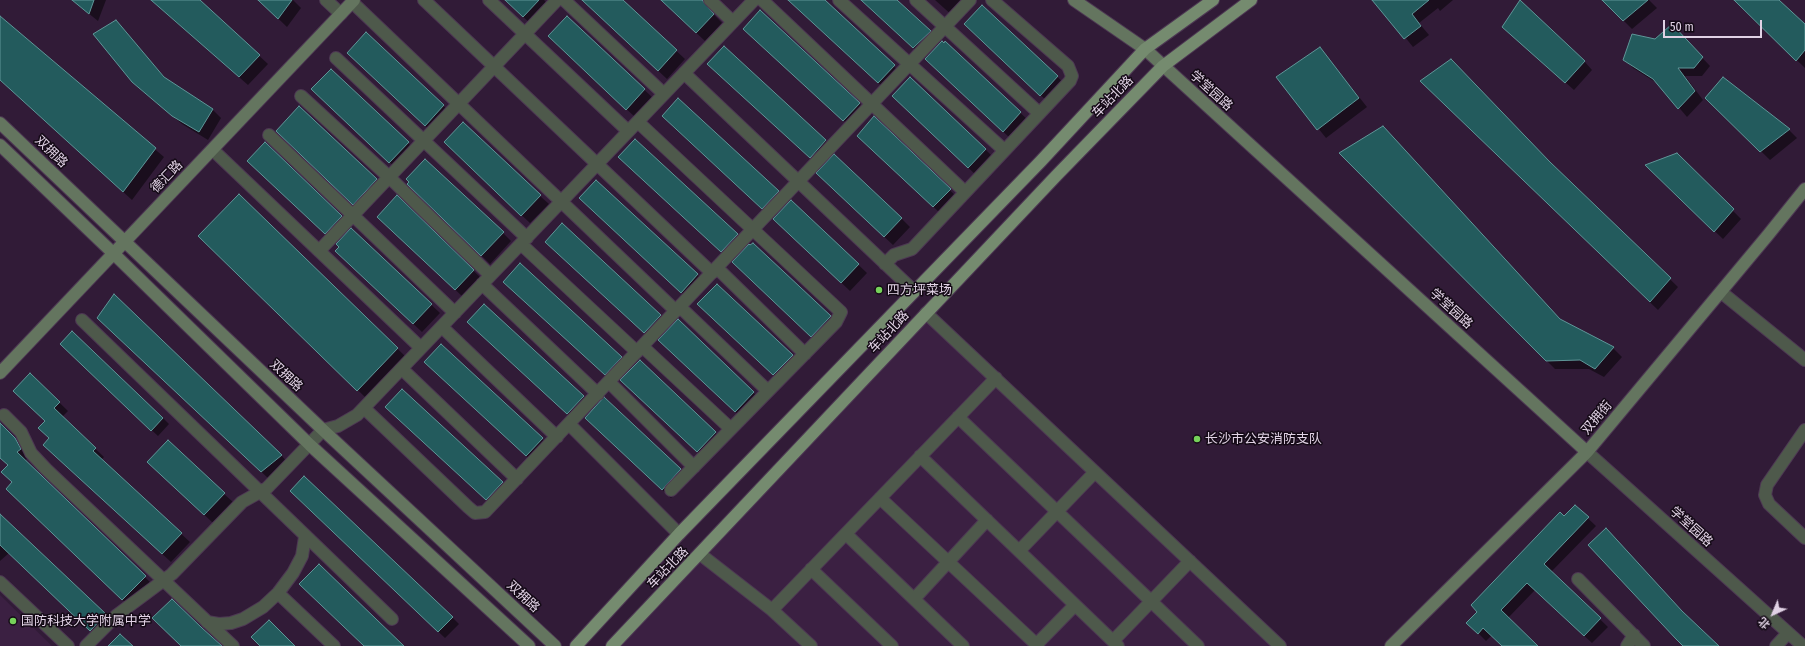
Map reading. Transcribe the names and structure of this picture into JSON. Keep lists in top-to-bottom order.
{
  "streets": {
    "main road": ["车站北路"],
    "street": [
      "学堂园路",
      "双拥路",
      "德汇路",
      "双拥街"
    ]
  },
  "crossings": [
    ["学堂园路", "车站北路"],
    ["学堂园路", "双拥街"],
    ["双拥路", "德汇路"]
  ],
  "places": ["四方坪菜场", "长沙市公安消防支队", "国防科技大学附属中学"],
  "scale_bar": "50 m",
  "north": "bottom left"
}
